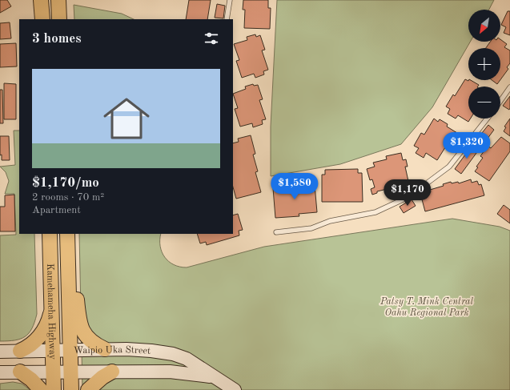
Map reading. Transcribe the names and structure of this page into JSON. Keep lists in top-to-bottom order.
{
  "streets": {
    "main road": ["Kamehameha Highway"],
    "street": ["Waipio Uka Street"]
  },
  "crossings": [
    ["Kamehameha Highway", "Waipio Uka Street"]
  ],
  "parks": ["Patsy T. Mink Central Oahu Regional Park"],
  "north": "bottom left",
  "page": {
    "map_buttons": ["+", "−"],
    "heading": "3 homes",
    "list": [
      {
        "name": "$1,170/mo",
        "note": "2 rooms · 70 m² · Apartment"
      }
    ],
    "price": ["$1,320", "$1,580", "$1,170"]
  }
}
